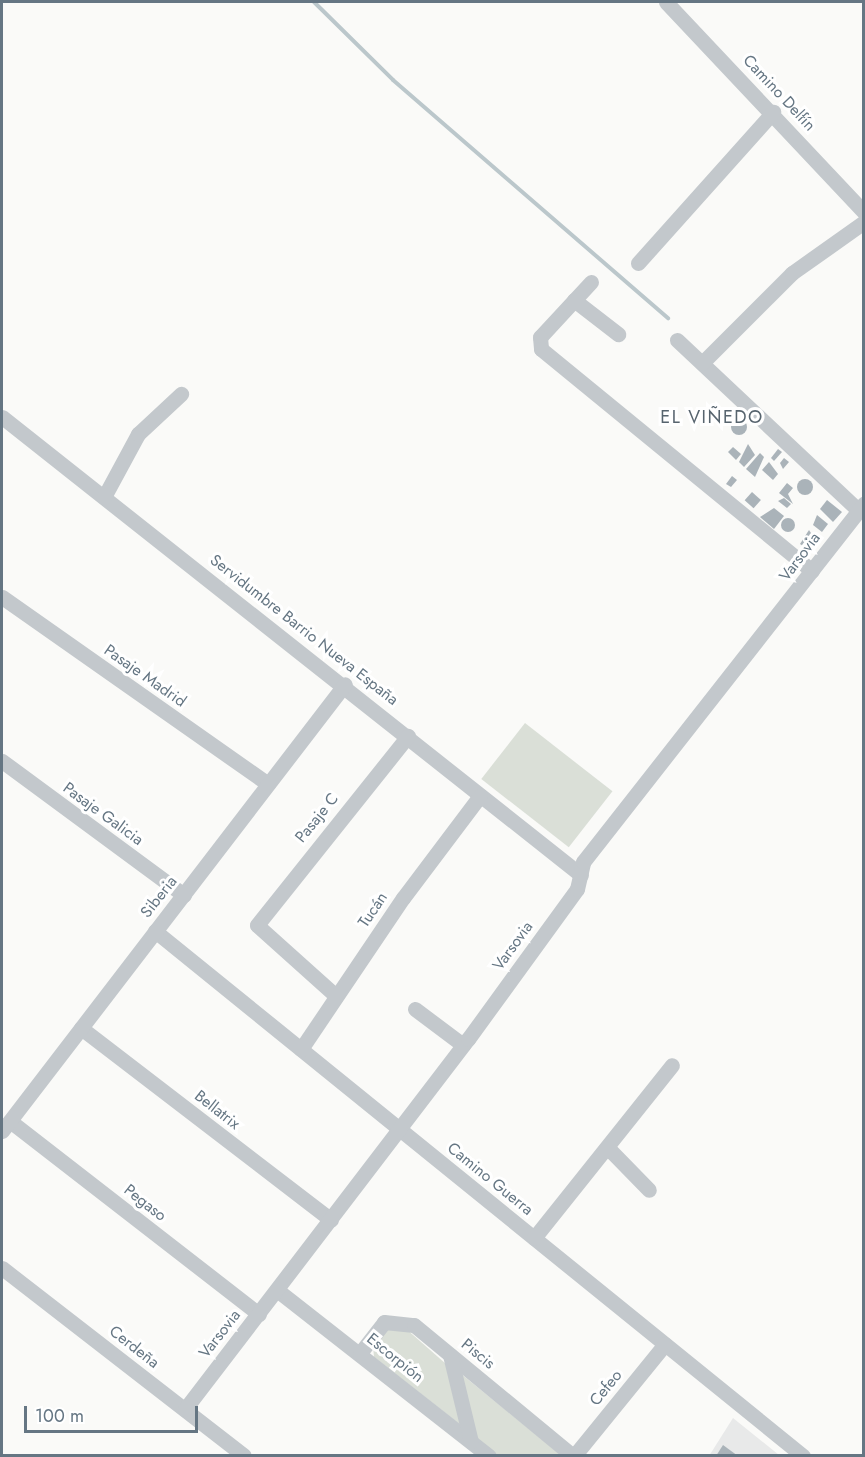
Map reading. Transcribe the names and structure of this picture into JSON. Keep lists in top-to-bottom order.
{
  "streets": {
    "street": [
      "Camino Delfín",
      "Varsovia",
      "Servidumbre Barrio Nueva España",
      "Pasaje Madrid",
      "Pasaje Galicia",
      "Pasaje C",
      "Siberia",
      "Tucán",
      "Bellatrix",
      "Camino Guerra",
      "Pegaso",
      "Cerdeña",
      "Piscis",
      "Escorpión",
      "Cefeo"
    ]
  },
  "crossings": [
    ["Varsovia", "Servidumbre Barrio Nueva España"],
    ["Varsovia", "Bellatrix"],
    ["Varsovia", "Camino Guerra"],
    ["Varsovia", "Pegaso"],
    ["Varsovia", "Cerdeña"],
    ["Varsovia", "Escorpión"],
    ["Servidumbre Barrio Nueva España", "Pasaje C"],
    ["Servidumbre Barrio Nueva España", "Siberia"],
    ["Servidumbre Barrio Nueva España", "Tucán"],
    ["Pasaje Madrid", "Siberia"],
    ["Pasaje Galicia", "Siberia"],
    ["Pasaje C", "Tucán"],
    ["Siberia", "Bellatrix"],
    ["Siberia", "Camino Guerra"],
    ["Siberia", "Pegaso"],
    ["Tucán", "Camino Guerra"],
    ["Camino Guerra", "Cefeo"],
    ["Piscis", "Escorpión"],
    ["Piscis", "Cefeo"]
  ],
  "districts": ["EL VIÑEDO"],
  "scale_bar": "100 m"
}
